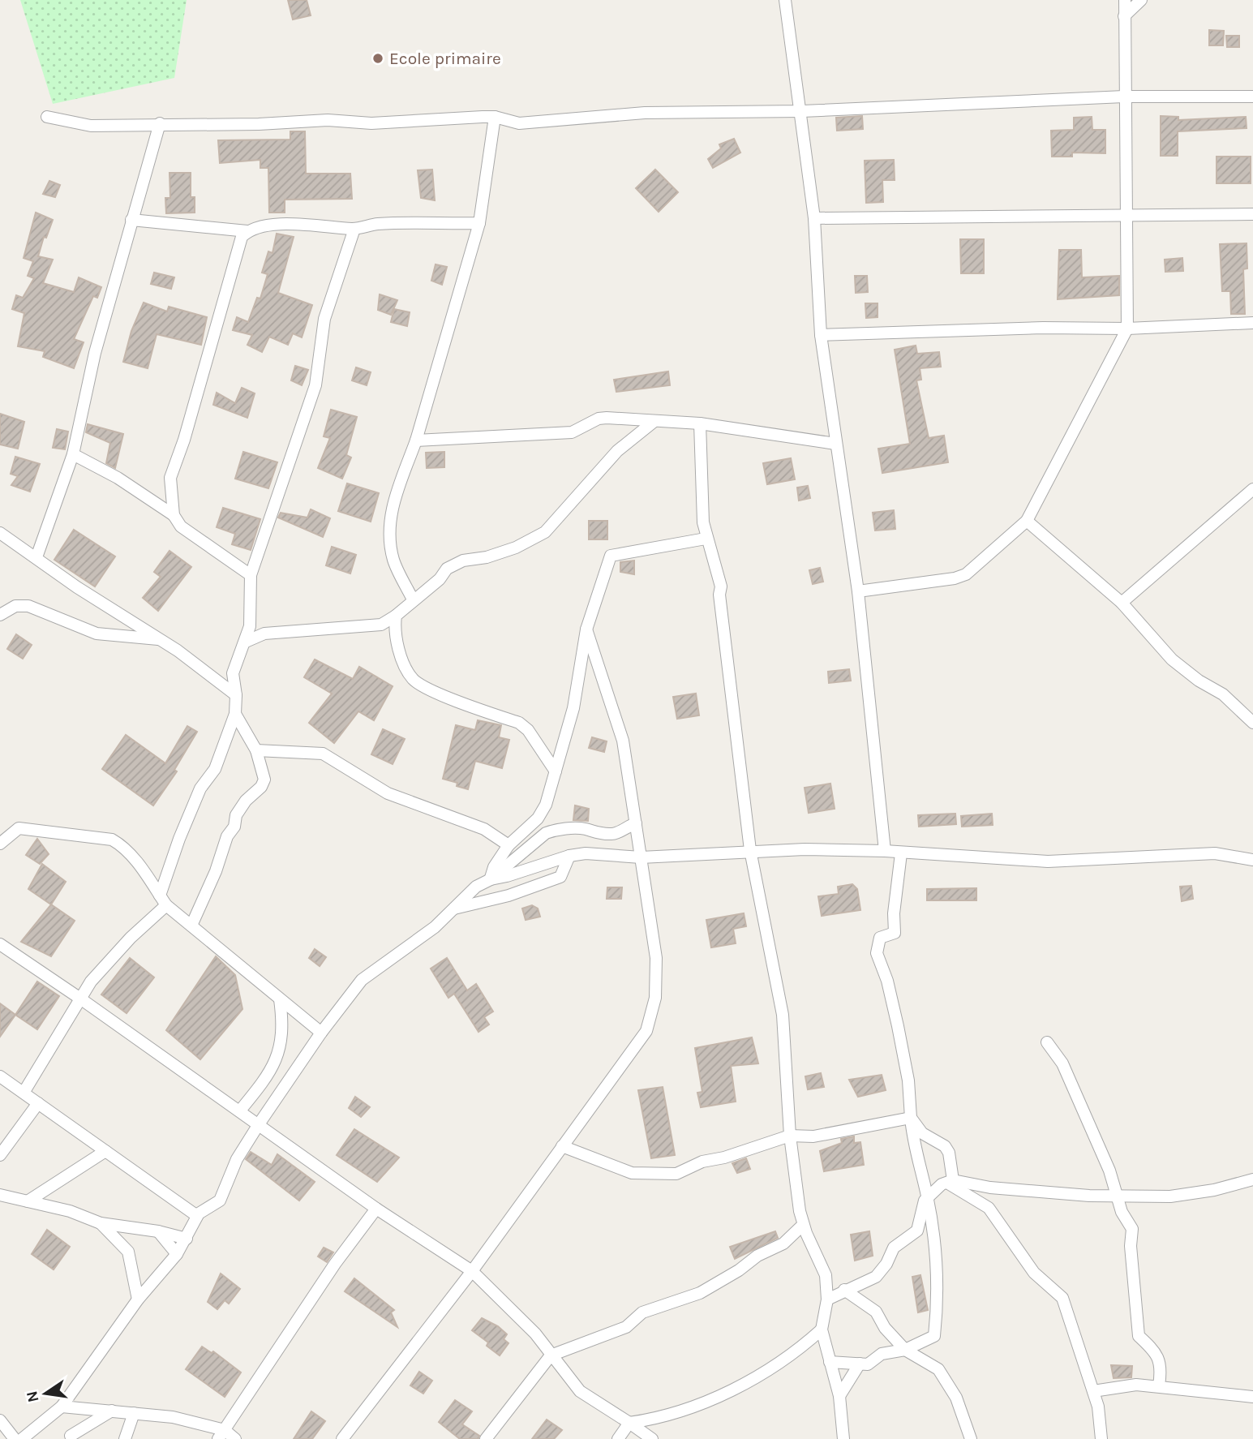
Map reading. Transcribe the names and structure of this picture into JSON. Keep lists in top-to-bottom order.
{
  "places": ["Ecole primaire"],
  "north": "left"
}
